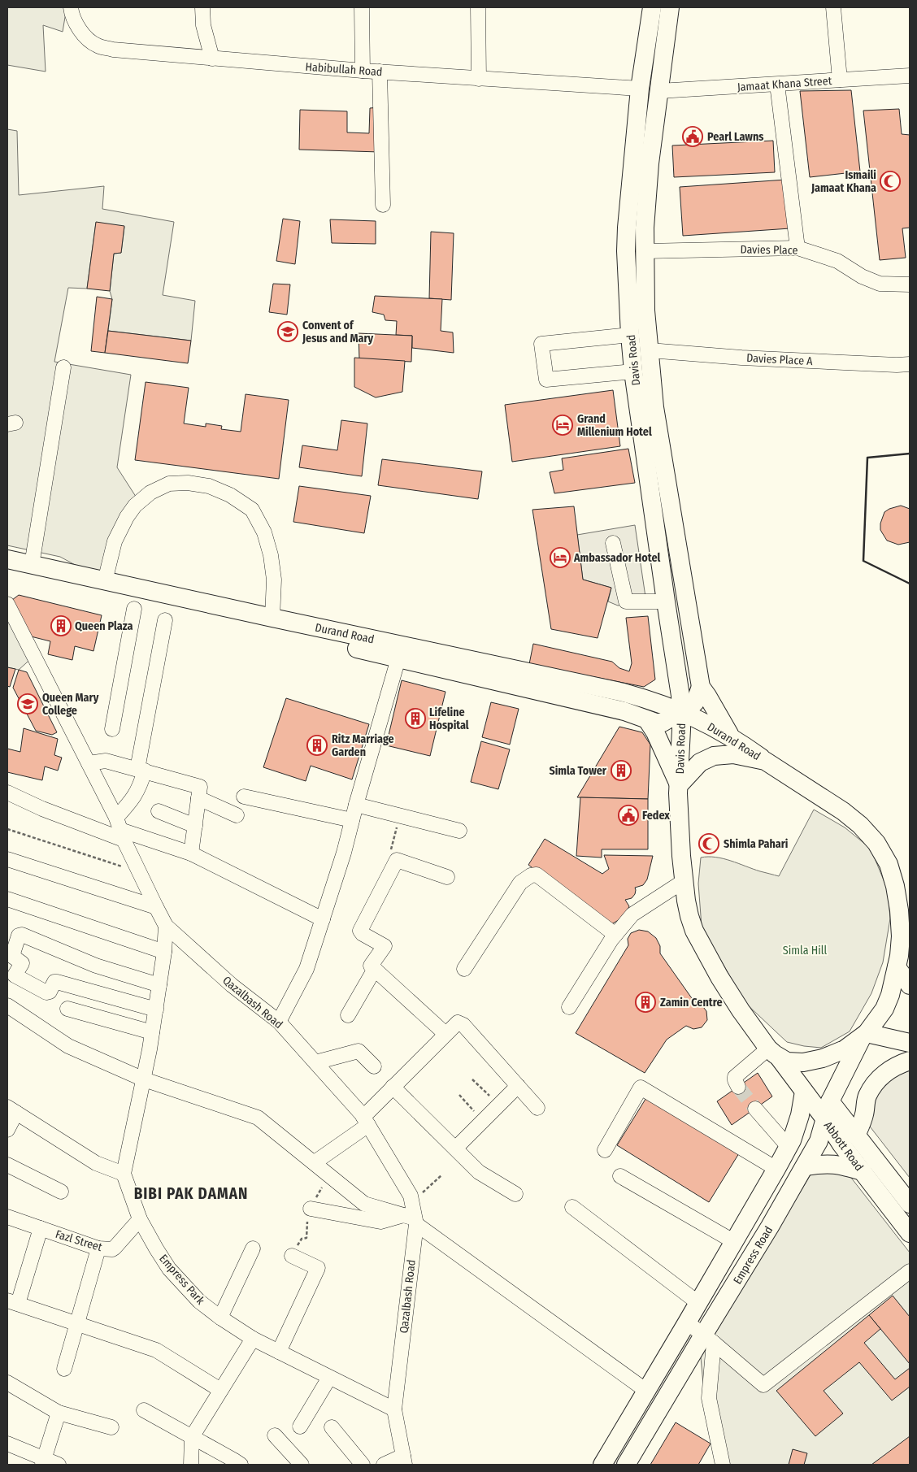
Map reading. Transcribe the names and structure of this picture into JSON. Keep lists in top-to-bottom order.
{
  "streets": {
    "main road": [
      "Davis Road",
      "Durand Road",
      "Abbott Road",
      "Empress Road"
    ],
    "street": [
      "Habibullah Road",
      "Jamaat Khana Street",
      "Davies Place",
      "Davies Place A",
      "Qazalbash Road",
      "Fazl Street",
      "Empress Park"
    ]
  },
  "crossings": [
    ["Habibullah Road", "Davis Road"],
    ["Jamaat Khana Street", "Davis Road"],
    ["Davies Place", "Davis Road"],
    ["Davies Place A", "Davis Road"],
    ["Davis Road", "Durand Road"],
    ["Qazalbash Road", "Empress Park"],
    ["Abbott Road", "Empress Road"],
    ["Fazl Street", "Empress Park"]
  ],
  "districts": ["BIBI PAK DAMAN"],
  "parks": ["Simla Hill"],
  "places": {
    "public building": ["Pearl Lawns", "Fedex"],
    "mosque": ["Ismaili Jamaat Khana", "Shimla Pahari"],
    "school or university": ["Convent of Jesus and Mary", "Queen Mary College"],
    "hotel": ["Grand Millenium Hotel", "Ambassador Hotel"],
    "building": [
      "Queen Plaza",
      "Lifeline Hospital",
      "Ritz Marriage Garden",
      "Simla Tower",
      "Zamin Centre"
    ]
  }
}
